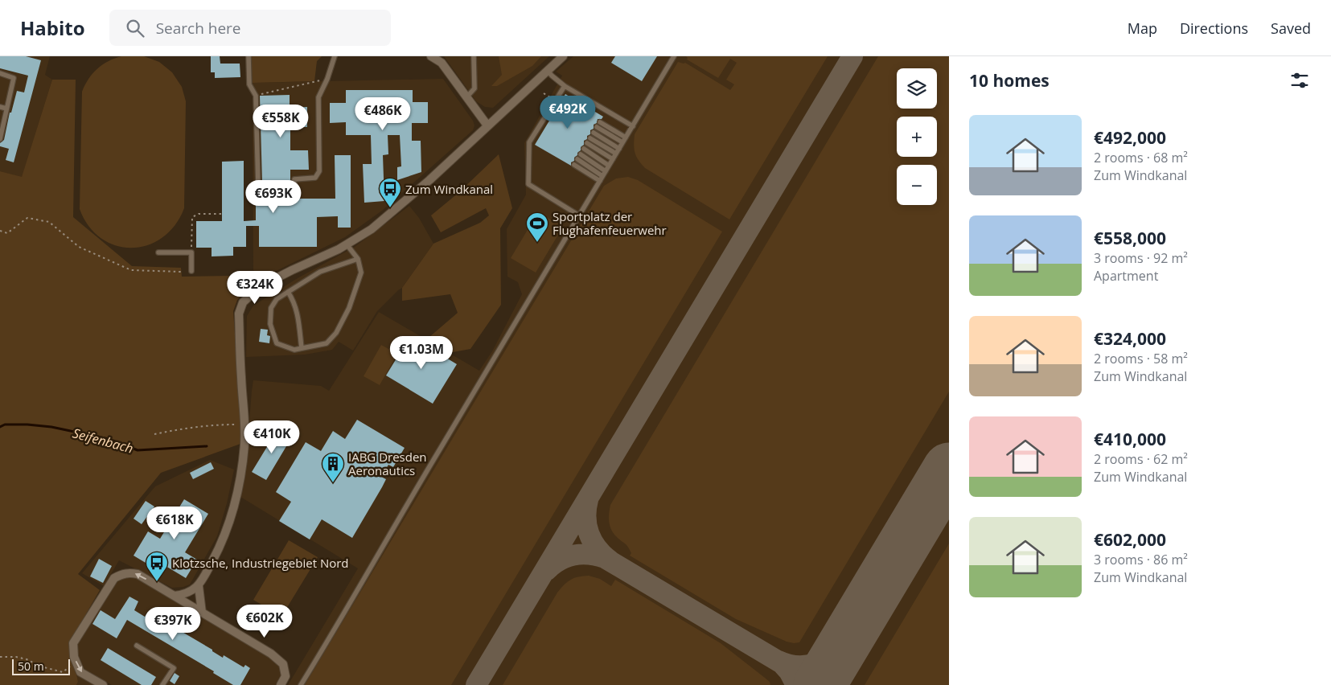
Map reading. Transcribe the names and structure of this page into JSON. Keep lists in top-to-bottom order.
{
  "water": ["Seifenbach"],
  "places": {
    "bus stop": ["Zum Windkanal", "Klotzsche, Industriegebiet Nord"],
    "sports": ["Sportplatz der Flughafenfeuerwehr"],
    "building": ["IABG Dresden Aeronautics"]
  },
  "scale_bar": "50 m",
  "page": {
    "header": "Habito",
    "search": "Search here",
    "nav": ["Map", "Directions", "Saved"],
    "heading": "10 homes",
    "map_buttons": ["+", "−"],
    "price": [
      "€492K",
      "€486K",
      "€558K",
      "€693K",
      "€324K",
      "€1.03M",
      "€410K",
      "€618K",
      "€602K",
      "€397K"
    ],
    "list": [
      {
        "name": "€492,000",
        "note": "2 rooms · 68 m² · Zum Windkanal"
      },
      {
        "name": "€558,000",
        "note": "3 rooms · 92 m² · Apartment"
      },
      {
        "name": "€324,000",
        "note": "2 rooms · 58 m² · Zum Windkanal"
      },
      {
        "name": "€410,000",
        "note": "2 rooms · 62 m² · Zum Windkanal"
      },
      {
        "name": "€602,000",
        "note": "3 rooms · 86 m² · Zum Windkanal"
      }
    ],
    "scale": "50 m"
  }
}
